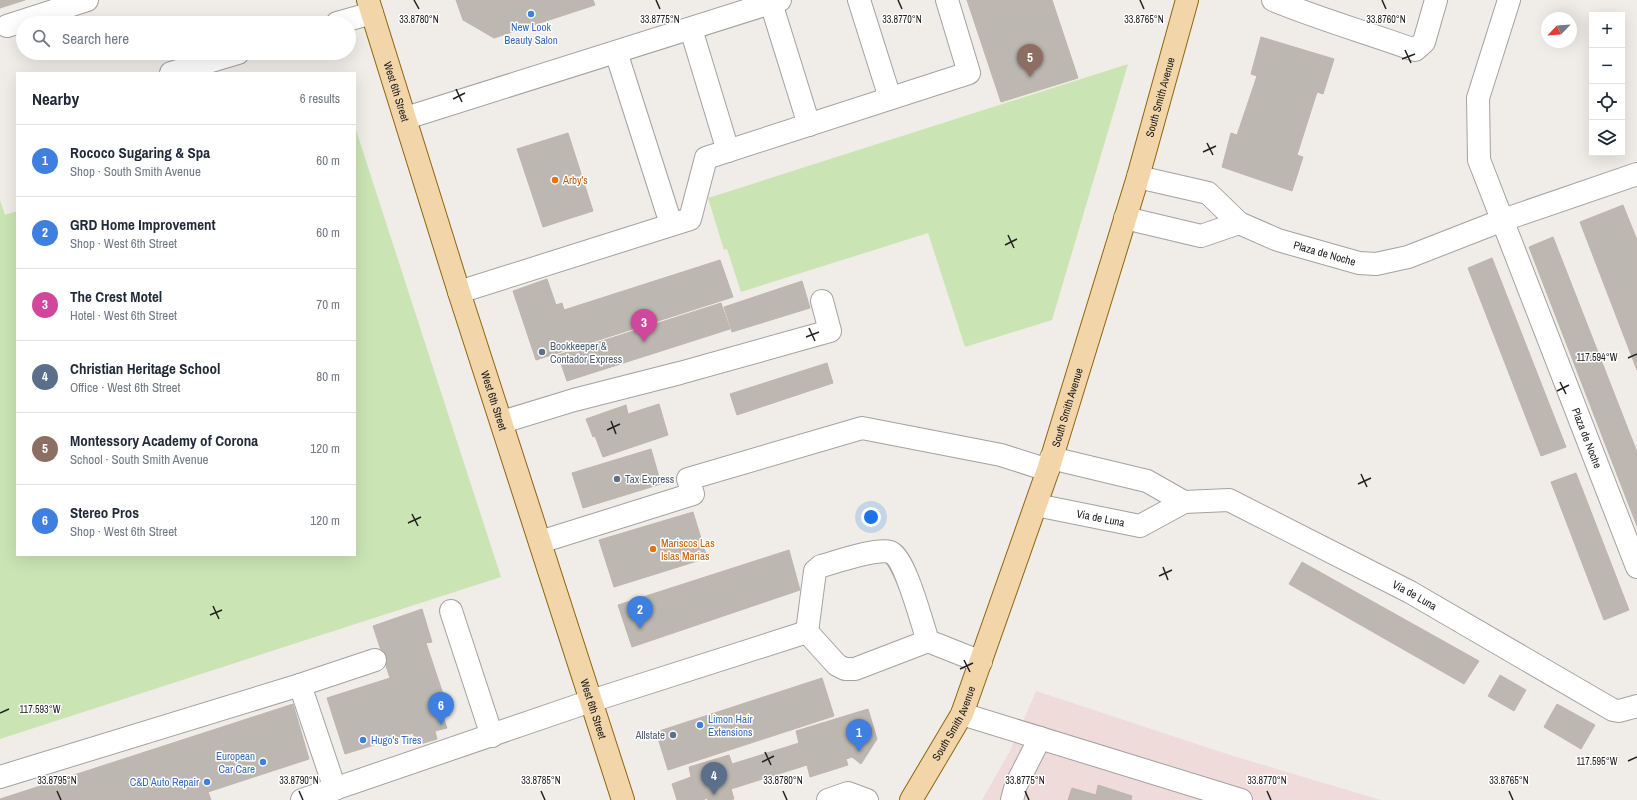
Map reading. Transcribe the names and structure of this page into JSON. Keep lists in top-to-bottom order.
{
  "streets": {
    "main road": ["West 6th Street", "South Smith Avenue"],
    "street": ["Plaza de Noche", "Via de Luna"]
  },
  "crossings": [
    ["South Smith Avenue", "Plaza de Noche"],
    ["South Smith Avenue", "Via de Luna"]
  ],
  "places": [
    "New Look Beauty Salon",
    "Arby's",
    "Bookkeeper & Contador Express",
    "Tax Express",
    "Mariscos Las Islas Marias",
    "Limon Hair Extensions",
    "Allstate",
    "Hugo's Tires",
    "European Car Care",
    "C&D Auto Repair"
  ],
  "north": "bottom left",
  "page": {
    "map_buttons": ["+", "−"],
    "search": "Search here",
    "pins": [
      "5",
      "3",
      "2",
      "6",
      "1",
      "4"
    ],
    "heading": ["Nearby", "6 results"],
    "list": [
      {
        "mark": "1",
        "name": "Rococo Sugaring & Spa",
        "note": "Shop · South Smith Avenue",
        "value": "60 m"
      },
      {
        "mark": "2",
        "name": "GRD Home Improvement",
        "note": "Shop · West 6th Street",
        "value": "60 m"
      },
      {
        "mark": "3",
        "name": "The Crest Motel",
        "note": "Hotel · West 6th Street",
        "value": "70 m"
      },
      {
        "mark": "4",
        "name": "Christian Heritage School",
        "note": "Office · West 6th Street",
        "value": "80 m"
      },
      {
        "mark": "5",
        "name": "Montessory Academy of Corona",
        "note": "School · South Smith Avenue",
        "value": "120 m"
      },
      {
        "mark": "6",
        "name": "Stereo Pros",
        "note": "Shop · West 6th Street",
        "value": "120 m"
      }
    ]
  },
  "coordinates": [
    "33.8775°N",
    "33.8765°N",
    "33.8760°N",
    "33.8780°N",
    "33.8770°N",
    "117.594°W",
    "117.593°W",
    "117.595°W",
    "33.8795°N",
    "33.8790°N",
    "33.8785°N"
  ]
}
